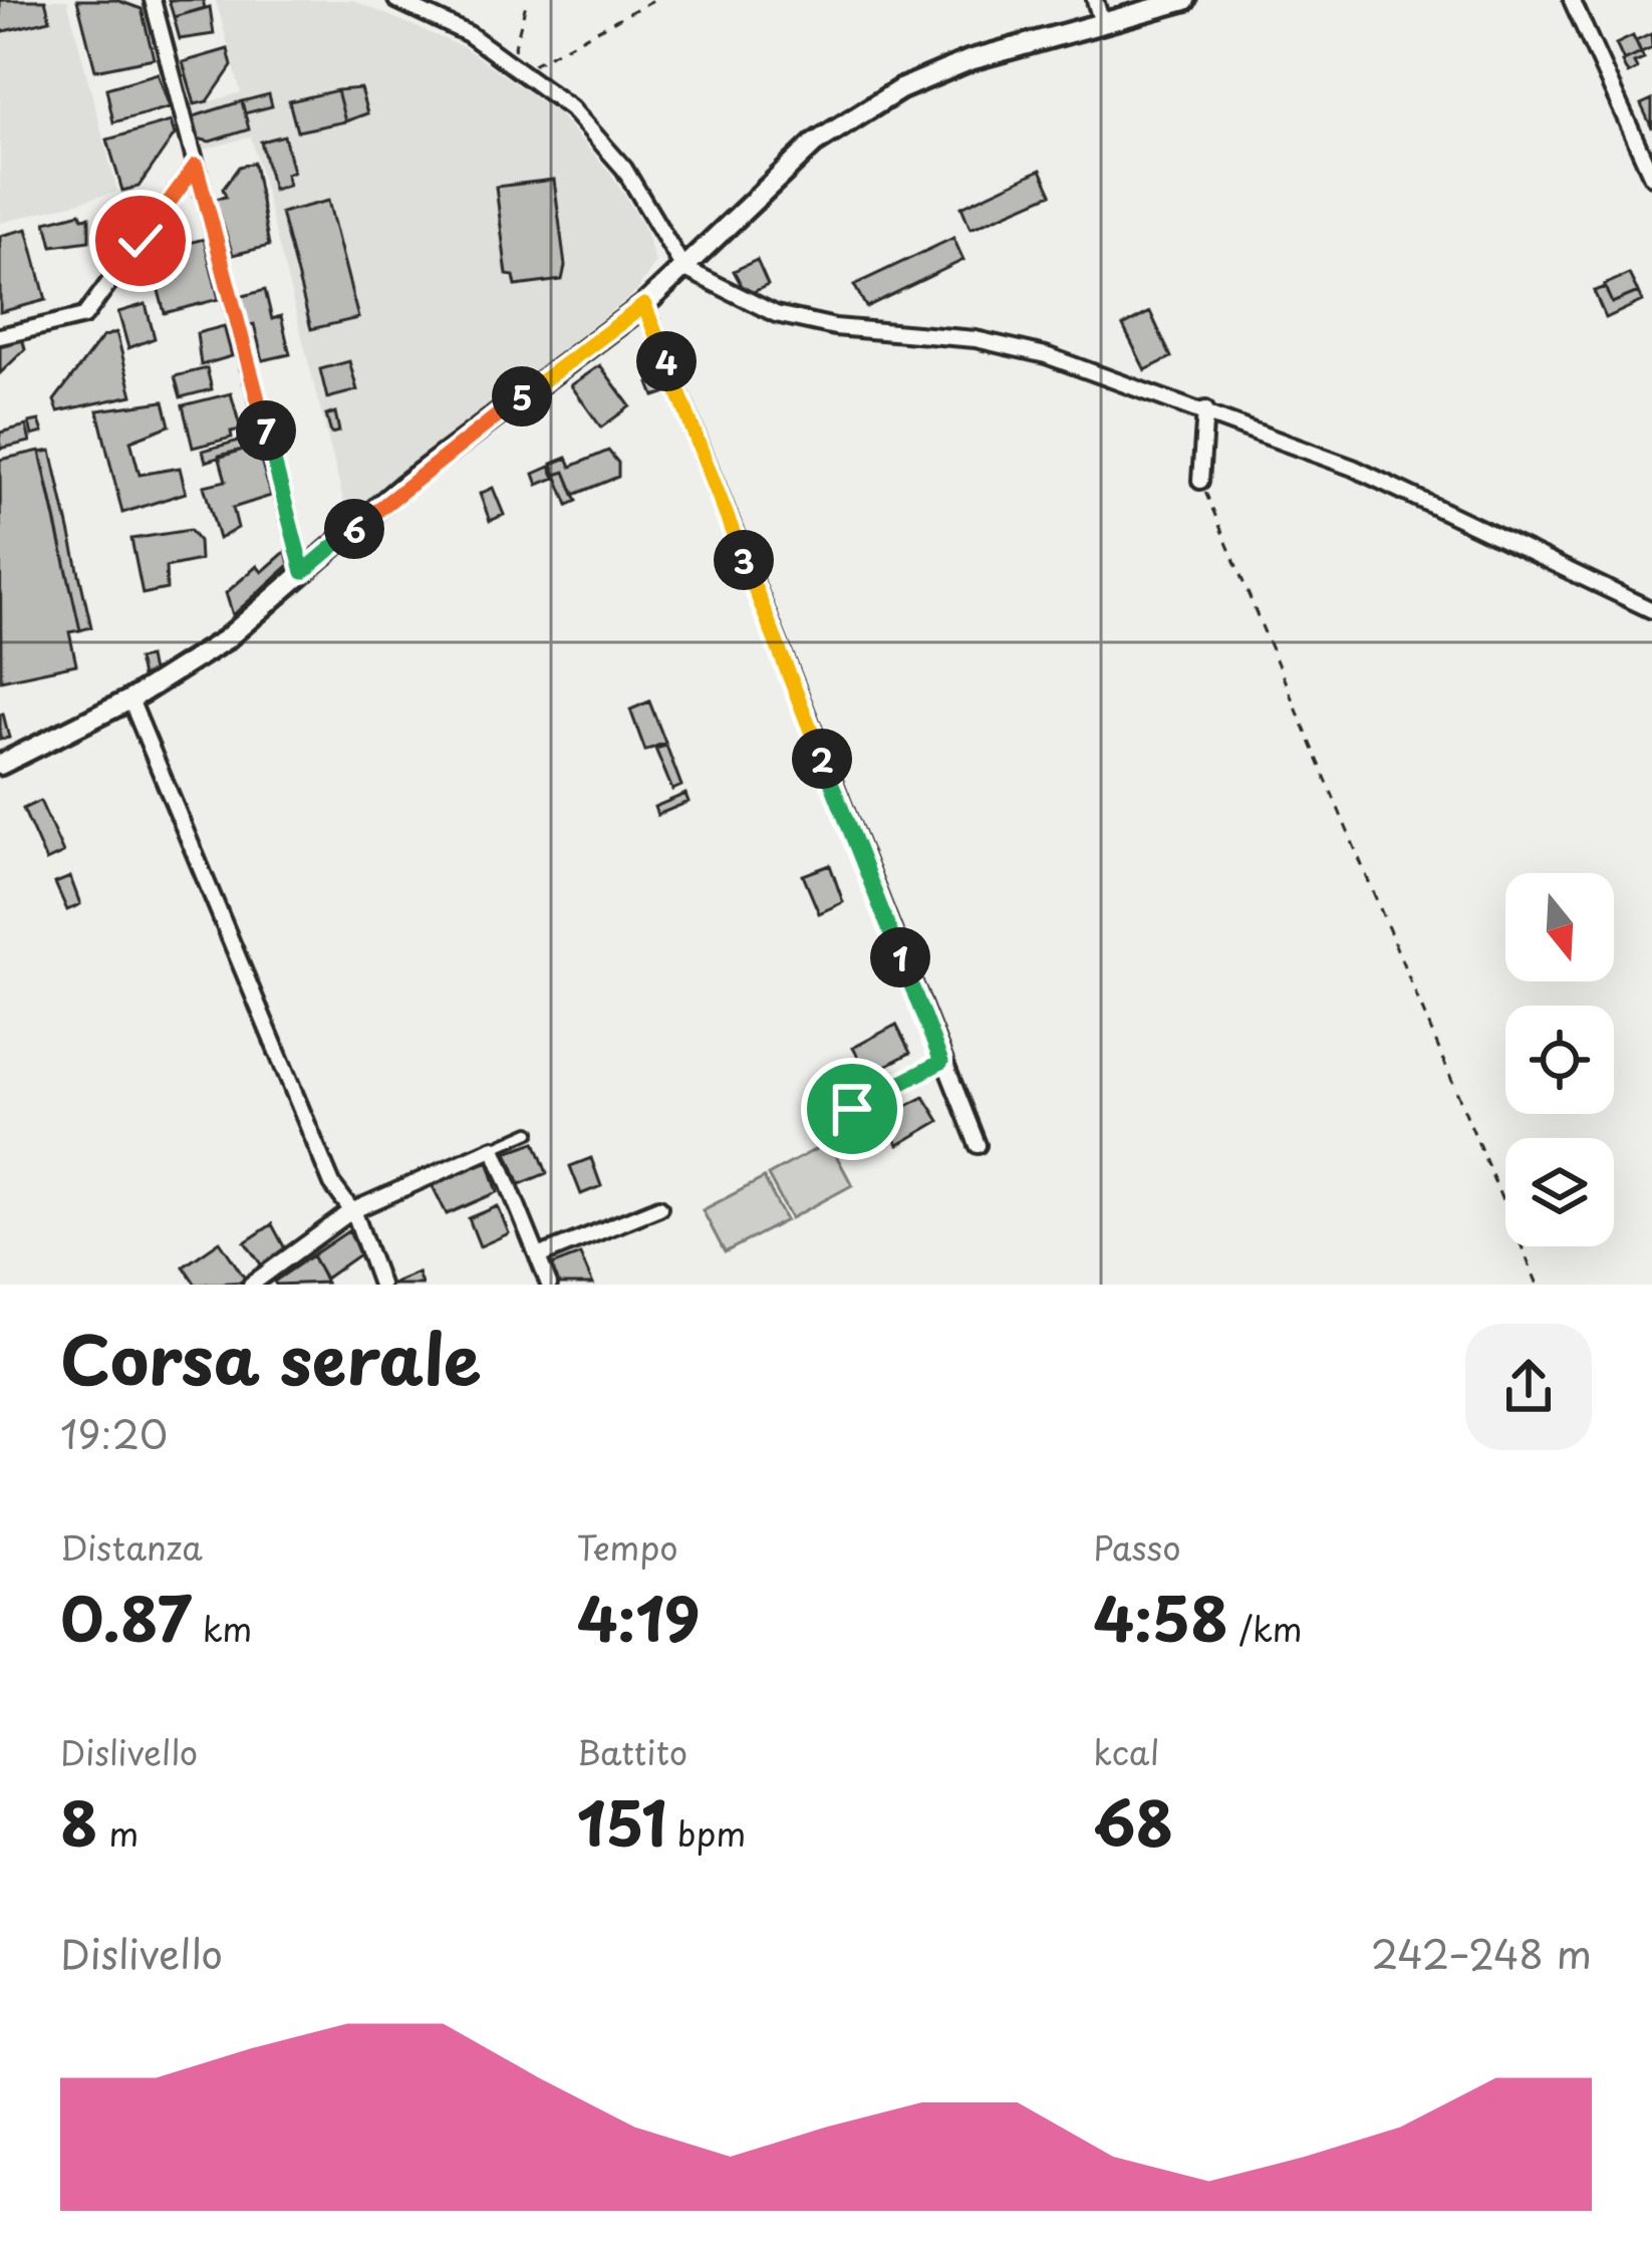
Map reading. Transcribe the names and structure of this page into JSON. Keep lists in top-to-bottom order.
{
  "north": "bottom",
  "page": {
    "pins": [
      "4",
      "5",
      "7",
      "6",
      "3",
      "2",
      "1"
    ],
    "heading": ["Corsa serale", "19:20"],
    "stats": [
      ["Distanza", "0.87 km"],
      ["Tempo", "4:19"],
      ["Passo", "4:58 /km"],
      ["Dislivello", "8 m"],
      ["Battito", "151 bpm"],
      ["kcal", "68"]
    ],
    "chart": ["Dislivello", "242–248 m"]
  }
}
